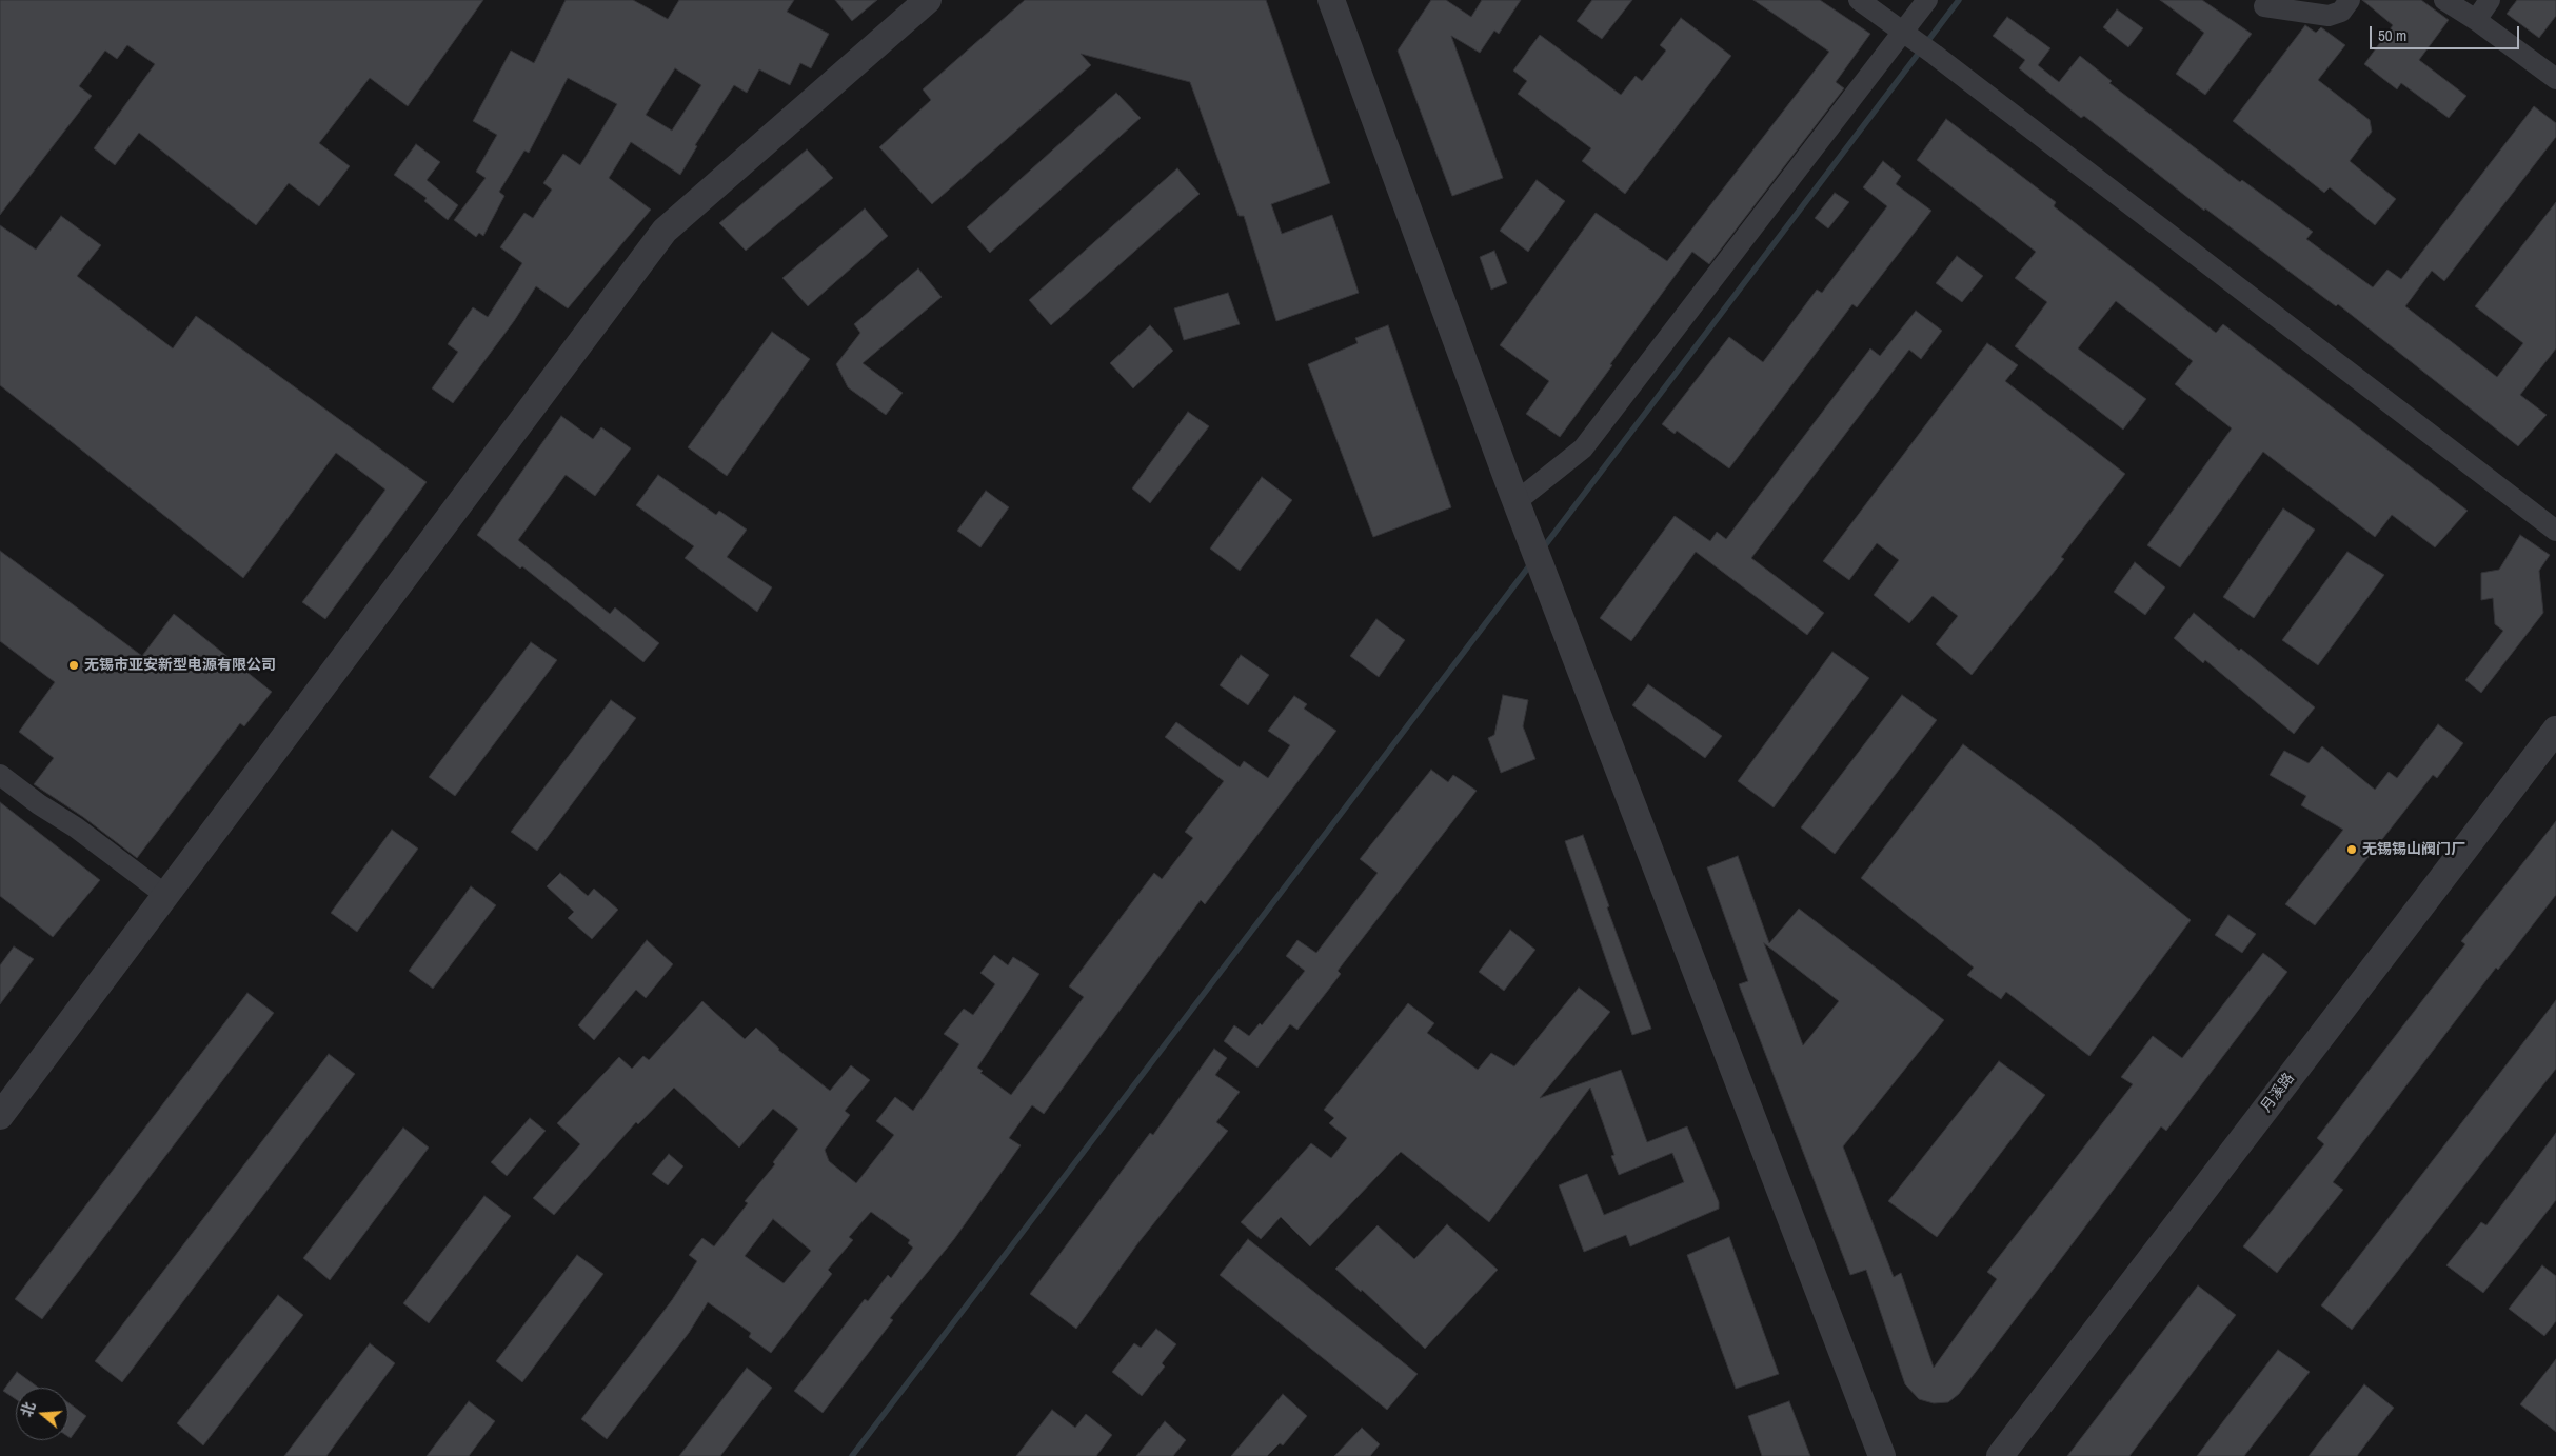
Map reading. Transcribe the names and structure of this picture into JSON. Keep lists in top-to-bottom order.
{
  "streets": {
    "street": ["月溪路"]
  },
  "places": ["无锡市亚安新型电源有限公司", "无锡锡山阀门厂"],
  "scale_bar": "50 m",
  "north": "left"
}
